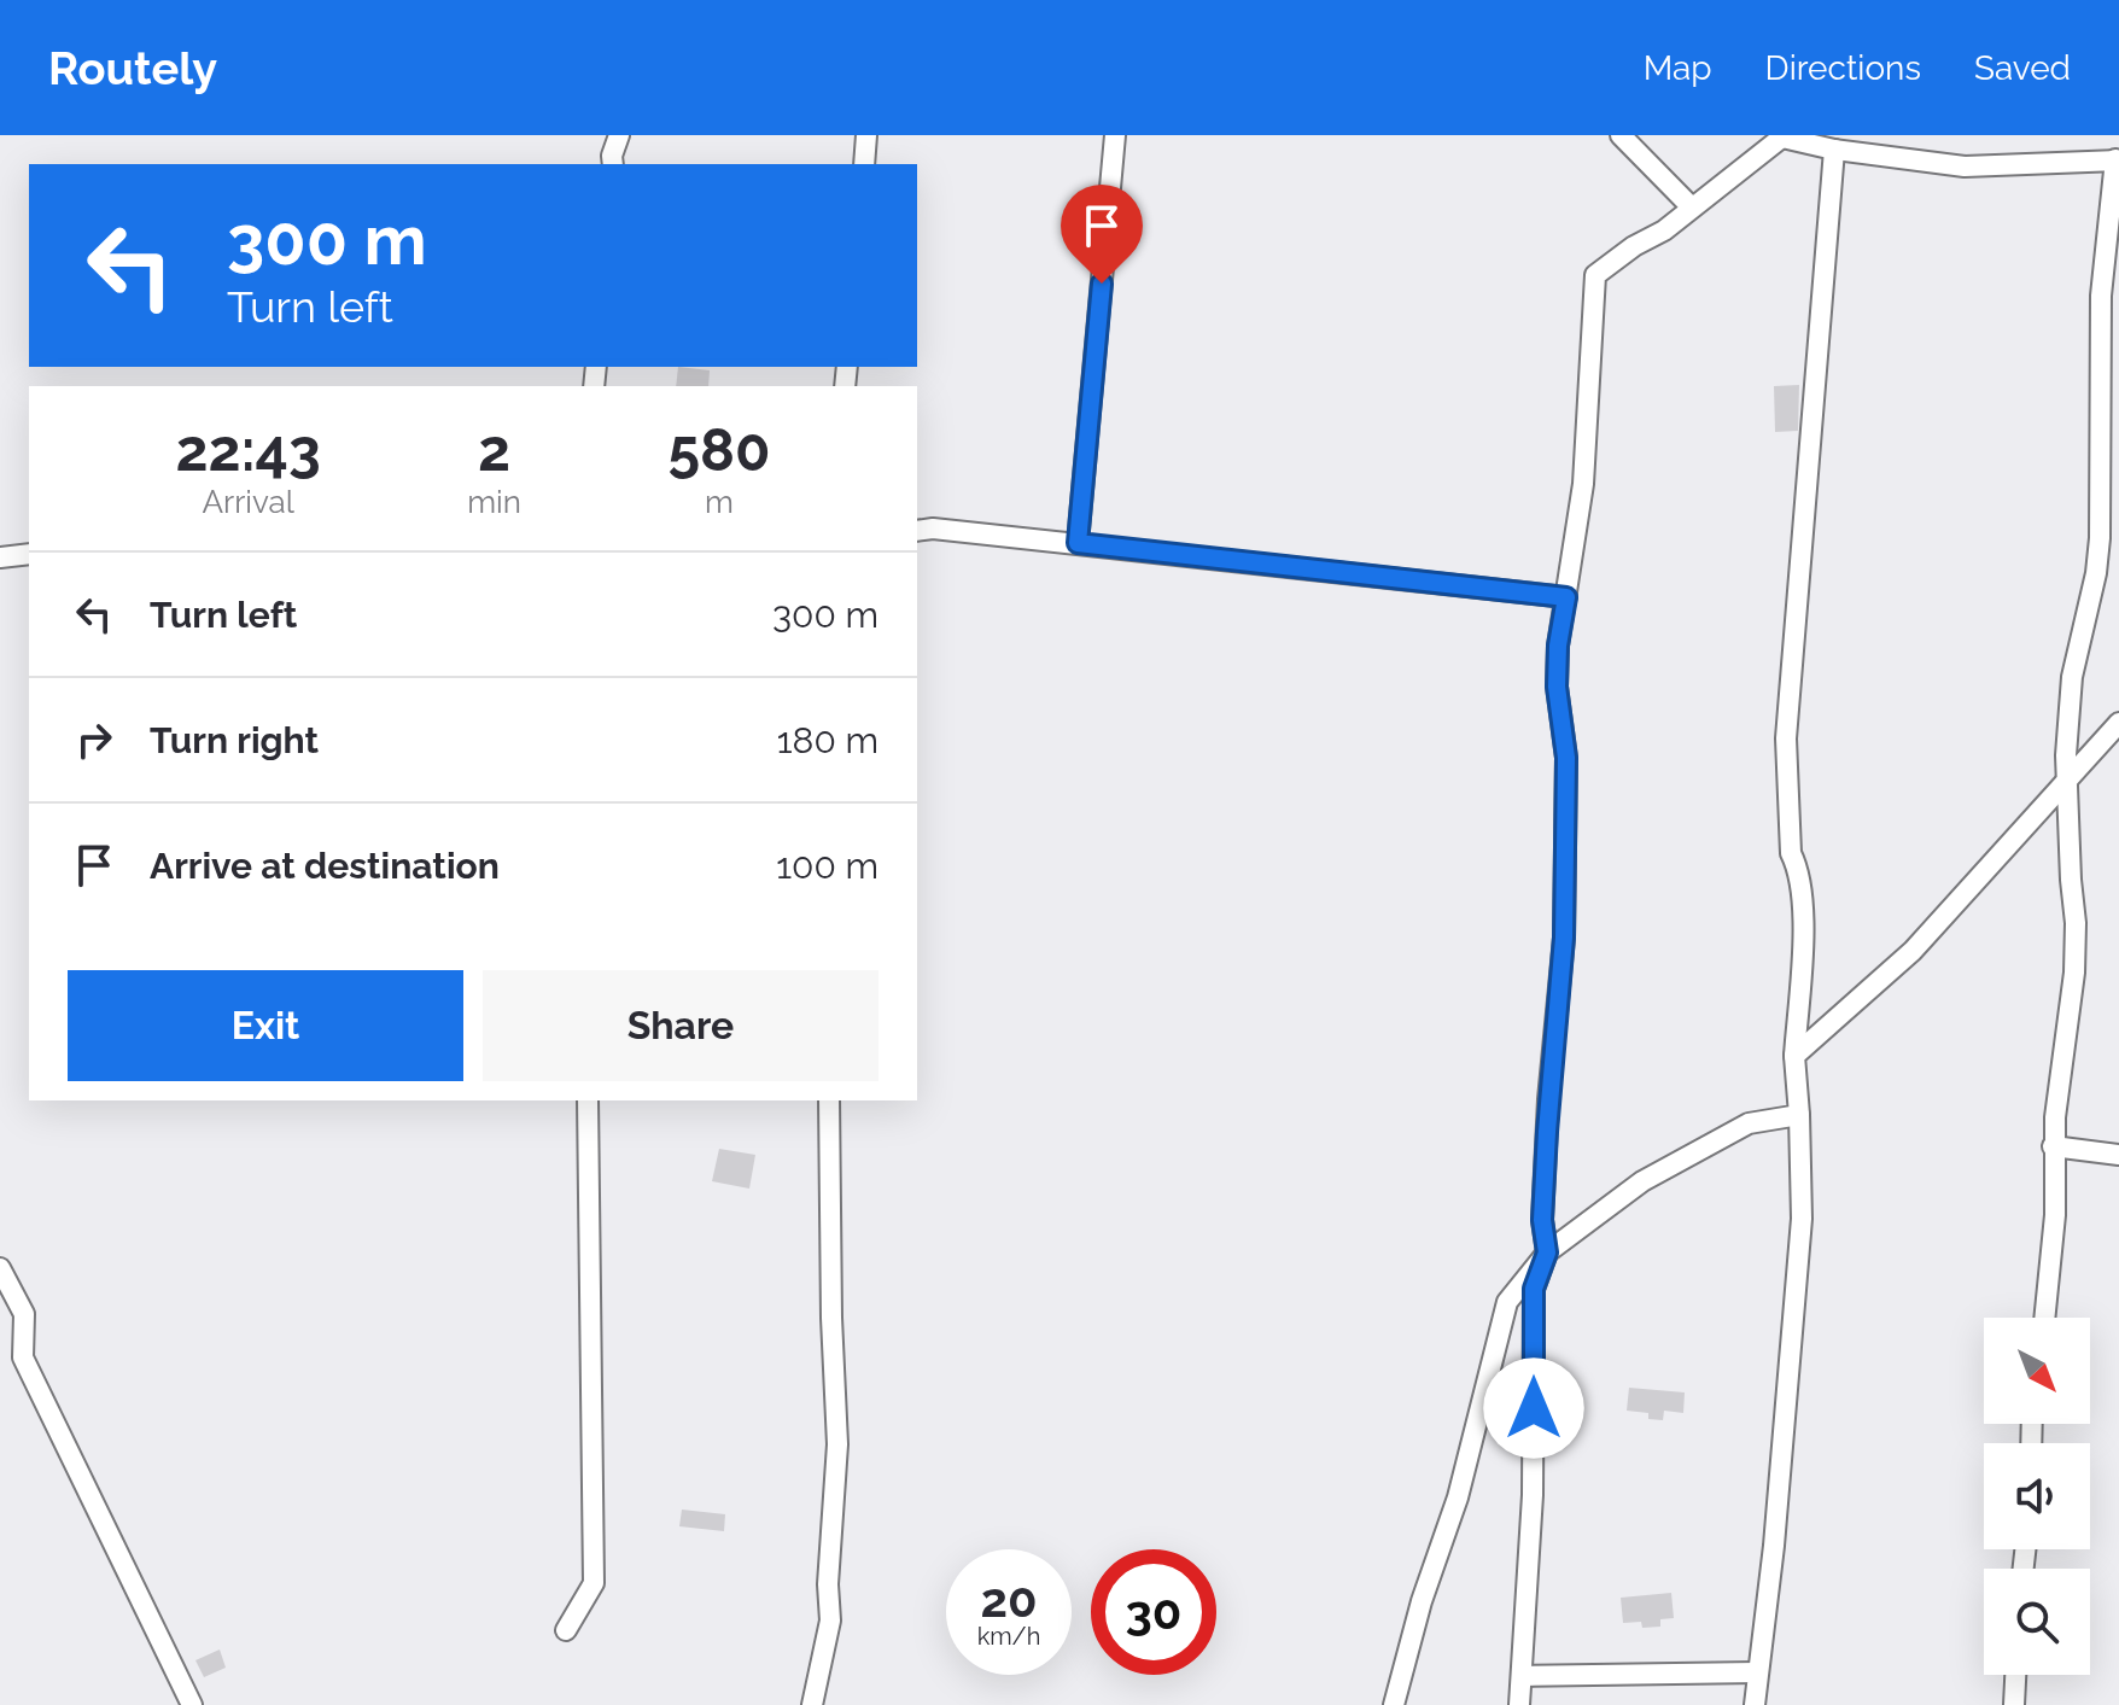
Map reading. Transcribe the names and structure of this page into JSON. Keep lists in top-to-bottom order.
{
  "north": "bottom right",
  "page": {
    "header": "Routely",
    "nav": ["Map", "Directions", "Saved"],
    "turn": ["300 m", "Turn left"],
    "eta": [
      "22:43",
      "Arrival",
      "2",
      "min",
      "580",
      "m"
    ],
    "list": [
      {
        "name": "Turn left",
        "value": "300 m"
      },
      {
        "name": "Turn right",
        "value": "180 m"
      },
      {
        "name": "Arrive at destination",
        "value": "100 m"
      }
    ],
    "buttons": ["Exit", "Share"],
    "speed": "20 km/h",
    "limit": "30"
  }
}
